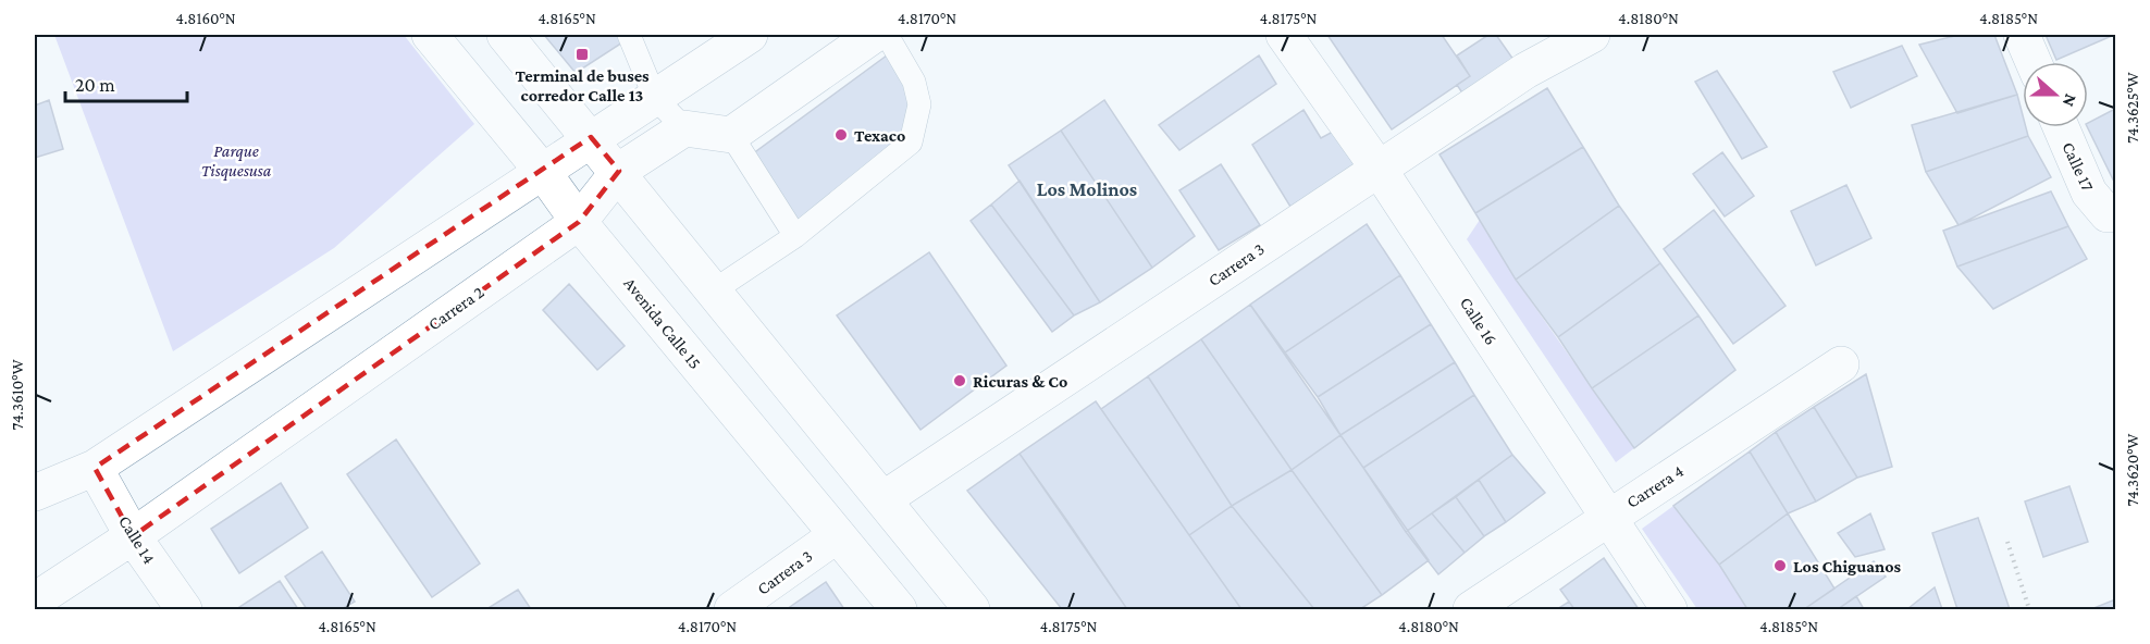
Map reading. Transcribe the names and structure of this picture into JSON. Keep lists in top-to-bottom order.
{
  "streets": {
    "street": [
      "Calle 17",
      "Carrera 3",
      "Carrera 2",
      "Calle 16",
      "Avenida Calle 15",
      "Carrera 4",
      "Calle 14"
    ]
  },
  "crossings": [
    ["Carrera 3", "Calle 16"],
    ["Carrera 3", "Avenida Calle 15"],
    ["Carrera 2", "Avenida Calle 15"],
    ["Carrera 2", "Calle 14"],
    ["Calle 16", "Carrera 4"]
  ],
  "districts": ["Los Molinos"],
  "parks": ["Parque Tisquesusa"],
  "places": {
    "transit": ["Terminal de buses corredor Calle 13"],
    "other": ["Texaco", "Ricuras & Co", "Los Chiguanos"]
  },
  "scale_bar": "20 m",
  "north": "right",
  "coordinates": [
    "4.8160°N",
    "4.8165°N",
    "4.8170°N",
    "4.8175°N",
    "4.8180°N",
    "4.8185°N",
    "74.3625°W",
    "74.3610°W",
    "74.3620°W"
  ]
}
